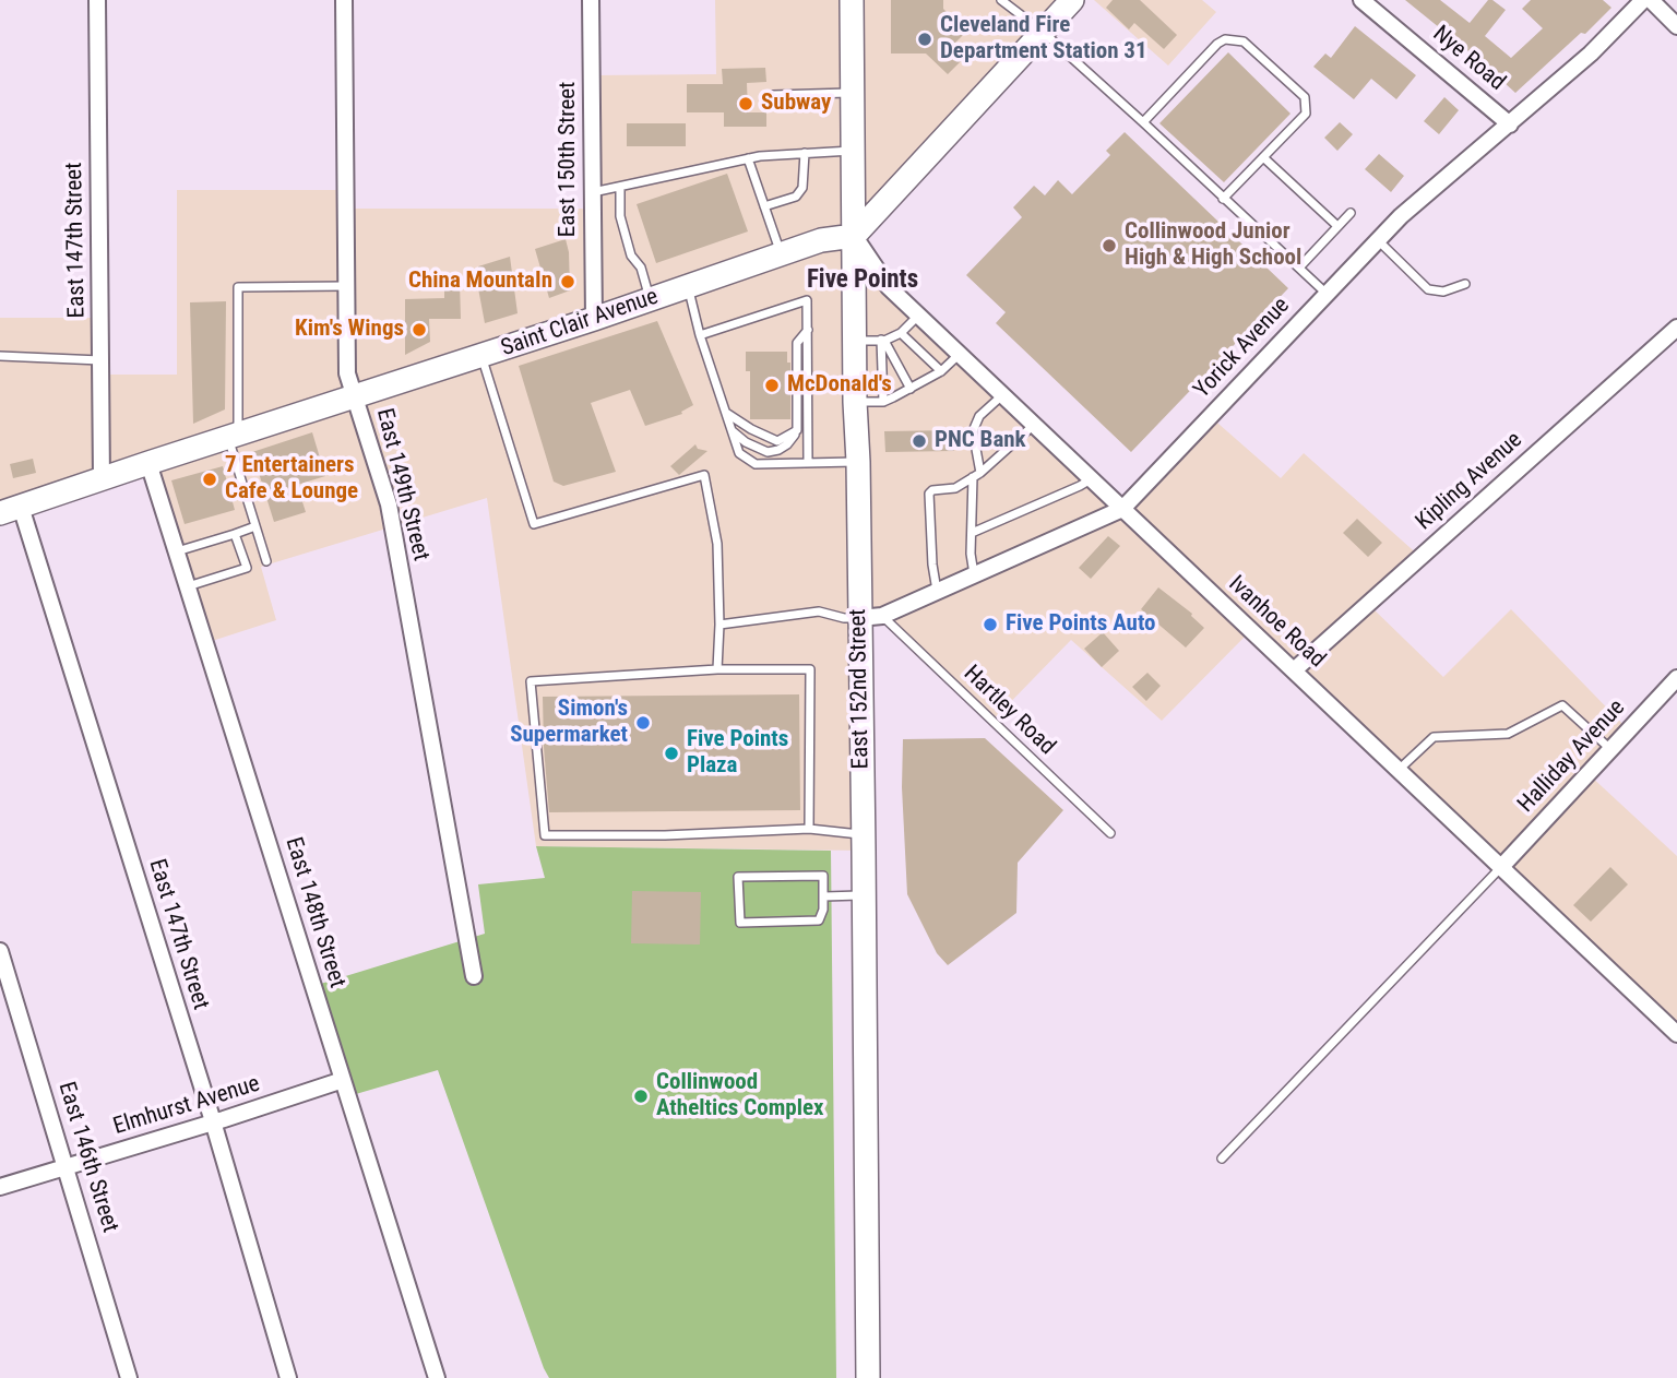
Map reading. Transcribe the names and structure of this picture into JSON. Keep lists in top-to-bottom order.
{
  "streets": {
    "street": [
      "Nye Road",
      "East 150th Street",
      "East 147th Street",
      "Saint Clair Avenue",
      "Yorick Avenue",
      "Kipling Avenue",
      "East 149th Street",
      "Ivanhoe Road",
      "East 152nd Street",
      "Halliday Avenue",
      "East 148th Street",
      "Elmhurst Avenue",
      "East 146th Street"
    ],
    "lane": ["Hartley Road"]
  },
  "crossings": [
    ["Nye Road", "Yorick Avenue"],
    ["East 150th Street", "Saint Clair Avenue"],
    ["East 147th Street", "Saint Clair Avenue"],
    ["East 147th Street", "Elmhurst Avenue"],
    ["Saint Clair Avenue", "East 149th Street"],
    ["Saint Clair Avenue", "Ivanhoe Road"],
    ["Saint Clair Avenue", "East 152nd Street"],
    ["Saint Clair Avenue", "East 148th Street"],
    ["Yorick Avenue", "Ivanhoe Road"],
    ["Yorick Avenue", "East 152nd Street"],
    ["Yorick Avenue", "Hartley Road"],
    ["Kipling Avenue", "Ivanhoe Road"],
    ["Ivanhoe Road", "East 152nd Street"],
    ["Ivanhoe Road", "Halliday Avenue"],
    ["East 152nd Street", "Hartley Road"],
    ["East 148th Street", "Elmhurst Avenue"],
    ["Elmhurst Avenue", "East 146th Street"]
  ],
  "districts": ["Five Points"],
  "places": [
    "Cleveland Fire Department Station 31",
    "Subway",
    "Collinwood Junior High & High School",
    "China MountaIn",
    "Kim's Wings",
    "McDonald's",
    "PNC Bank",
    "7 Entertainers Cafe & Lounge",
    "Five Points Auto",
    "Simon's Supermarket",
    "Five Points Plaza",
    "Collinwood Atheltics Complex"
  ]
}
